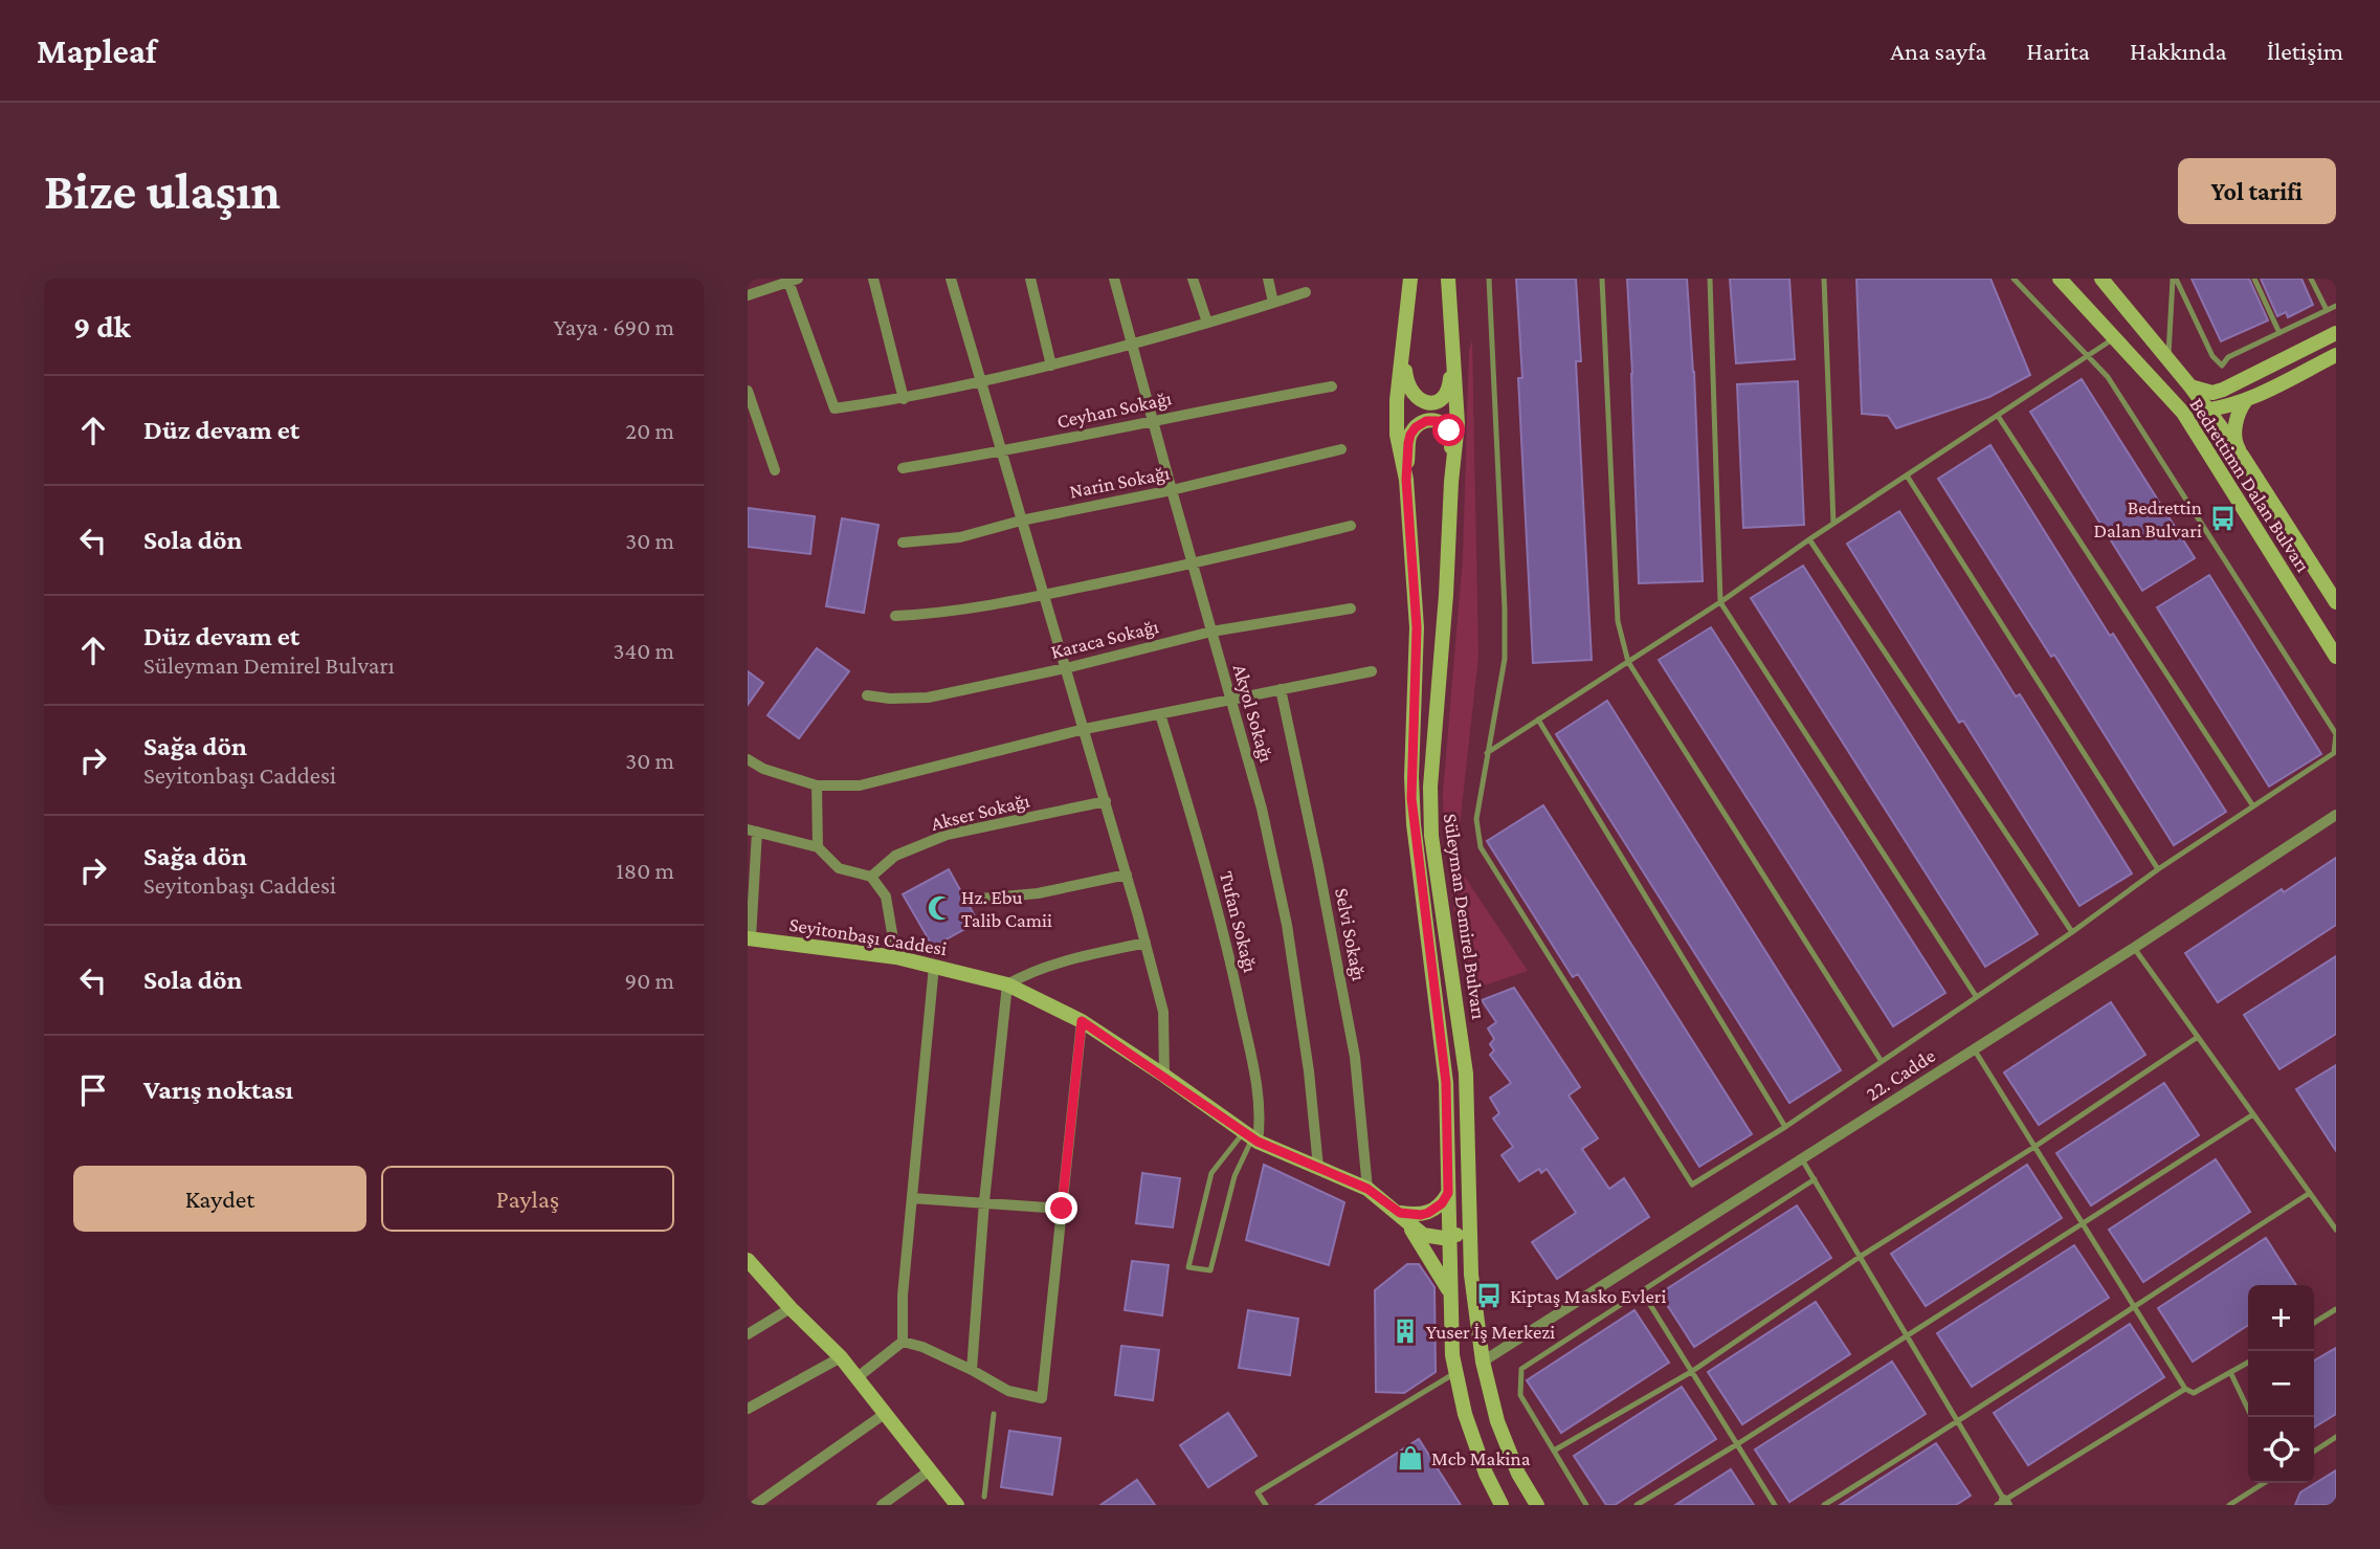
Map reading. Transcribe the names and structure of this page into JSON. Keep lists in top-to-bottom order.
{
  "streets": {
    "main road": ["Bedrettimn Dalan Bulvarı", "Süleyman Demirel Bulvarı", "Seyitonbaşı Caddesi"],
    "street": [
      "Ceyhan Sokağı",
      "Narin Sokağı",
      "Karaca Sokağı",
      "Akyol Sokağı",
      "Akser Sokağı",
      "Tufan Sokağı",
      "Selvi Sokağı",
      "22. Cadde"
    ]
  },
  "crossings": [
    ["Ceyhan Sokağı", "Akyol Sokağı"],
    ["Narin Sokağı", "Akyol Sokağı"],
    ["Karaca Sokağı", "Akyol Sokağı"],
    ["Akyol Sokağı", "Seyitonbaşı Caddesi"],
    ["Süleyman Demirel Bulvarı", "Seyitonbaşı Caddesi"],
    ["Süleyman Demirel Bulvarı", "22. Cadde"],
    ["Tufan Sokağı", "Seyitonbaşı Caddesi"],
    ["Selvi Sokağı", "Seyitonbaşı Caddesi"]
  ],
  "places": {
    "bus stop": ["Bedrettin Dalan Bulvari", "Kiptaş Masko Evleri"],
    "mosque": ["Hz. Ebu Talib Camii"],
    "building": ["Yuser İş Merkezi"],
    "shop": ["Mcb Makina"]
  },
  "page": {
    "header": "Mapleaf",
    "nav": [
      "Ana sayfa",
      "Harita",
      "Hakkında",
      "İletişim"
    ],
    "buttons": [
      "Yol tarifi",
      ["Kaydet", "Paylaş"]
    ],
    "title": "Bize ulaşın",
    "heading": ["9 dk", "Yaya · 690 m"],
    "list": [
      ["Düz devam et", "20 m"],
      ["Sola dön", "30 m"],
      ["Düz devam et", "Süleyman Demirel Bulvarı", "340 m"],
      ["Sağa dön", "Seyitonbaşı Caddesi", "30 m"],
      ["Sağa dön", "Seyitonbaşı Caddesi", "180 m"],
      ["Sola dön", "90 m"],
      "Varış noktası"
    ],
    "map_buttons": ["+", "−"]
  }
}
